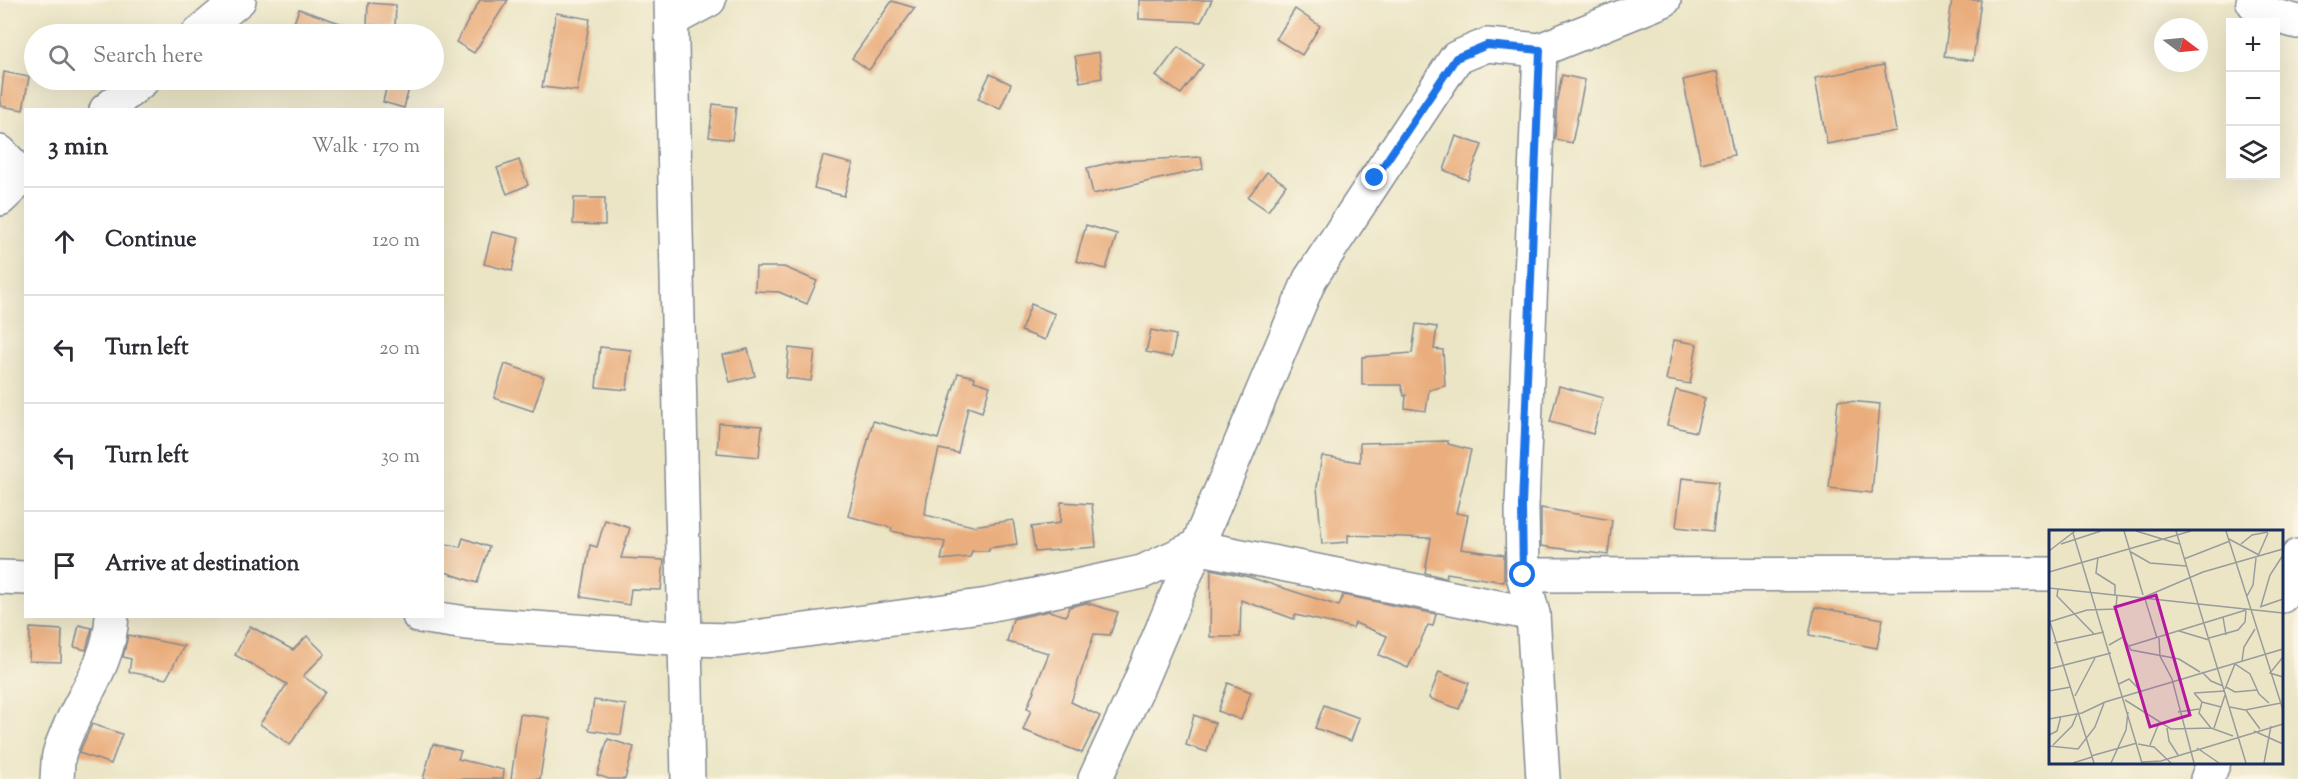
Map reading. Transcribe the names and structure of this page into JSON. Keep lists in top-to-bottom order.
{
  "north": "right",
  "page": {
    "map_buttons": ["+", "−"],
    "search": "Search here",
    "heading": ["3 min", "Walk · 170 m"],
    "list": [
      ["Continue", "120 m"],
      ["Turn left", "20 m"],
      ["Turn left", "30 m"],
      "Arrive at destination"
    ]
  }
}
